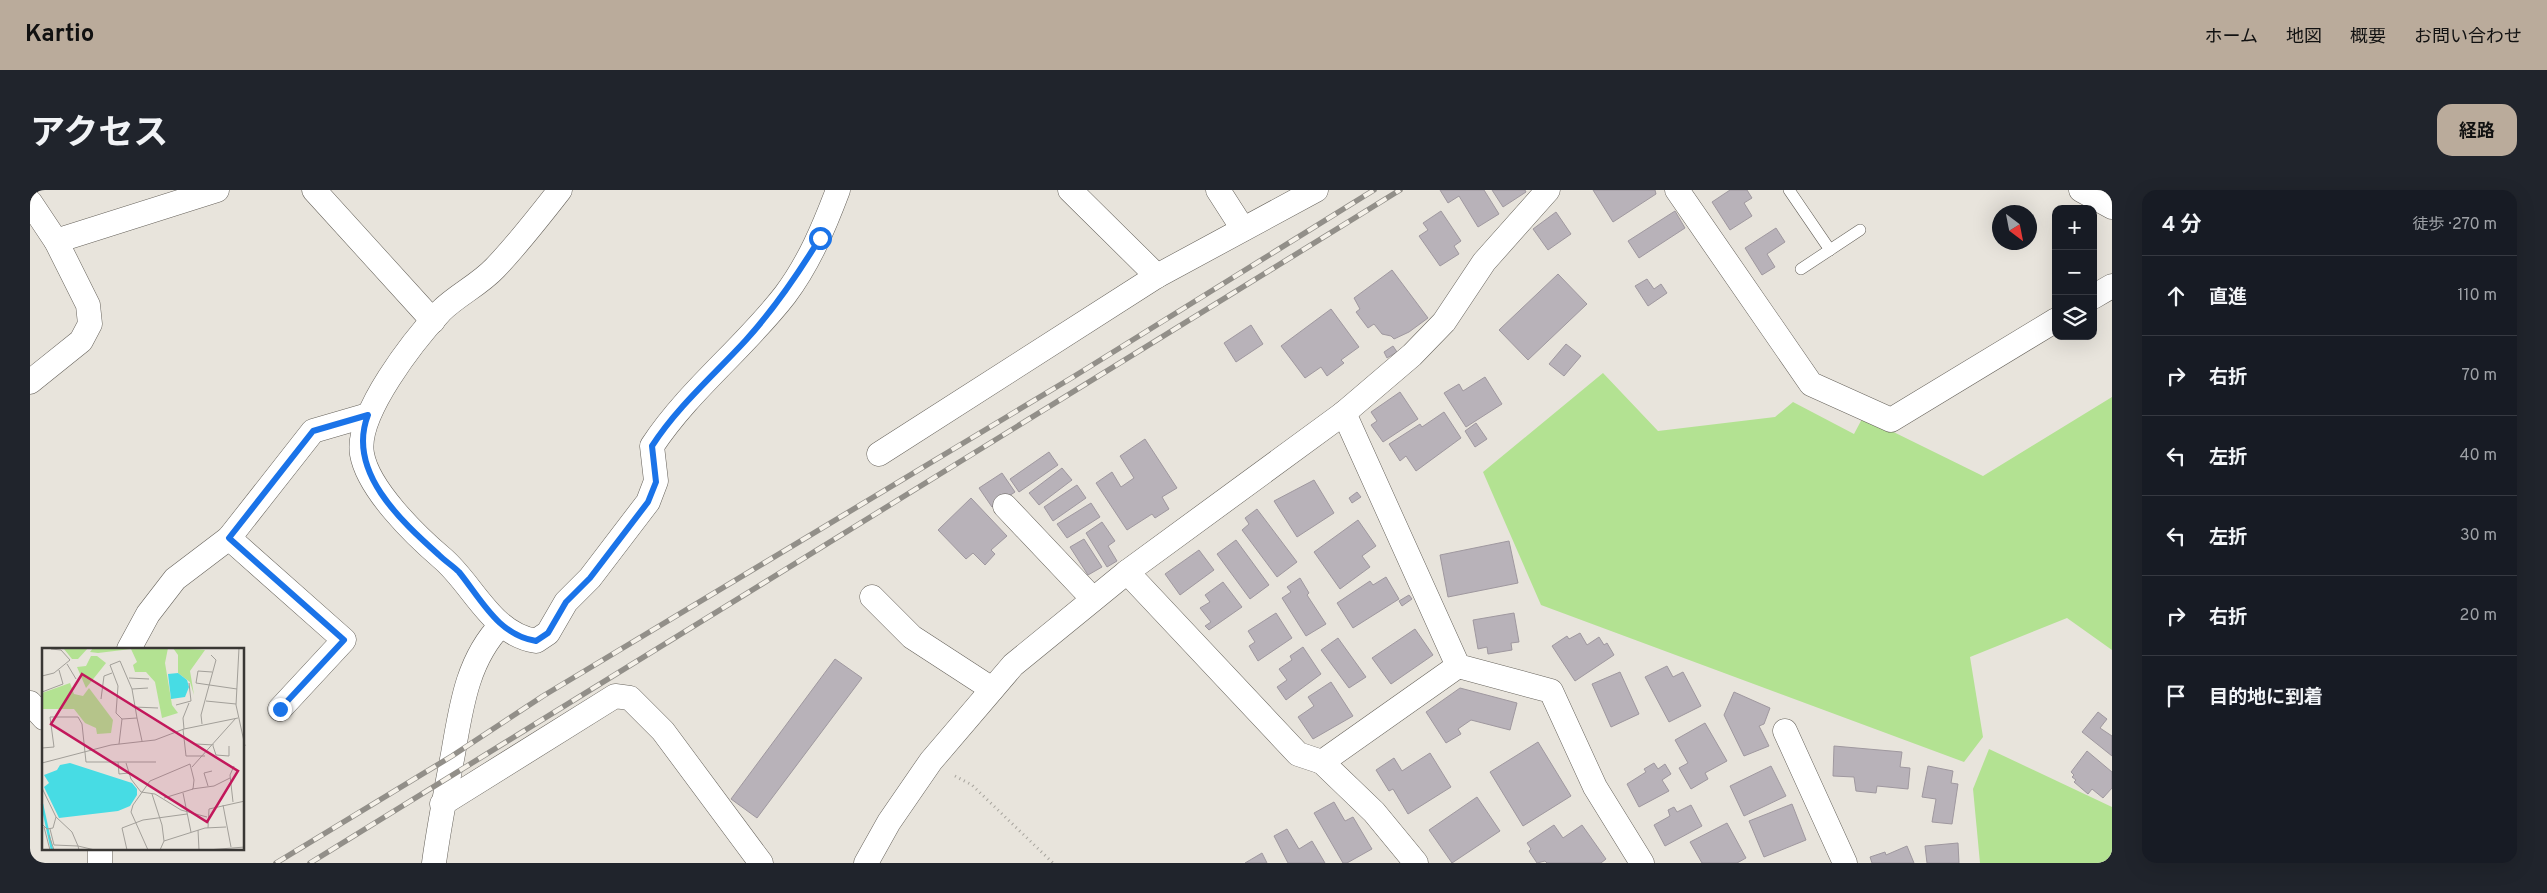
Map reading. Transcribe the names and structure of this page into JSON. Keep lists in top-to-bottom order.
{
  "north": "bottom right",
  "page": {
    "header": "Kartio",
    "nav": [
      "ホーム",
      "地図",
      "概要",
      "お問い合わせ"
    ],
    "title": "アクセス",
    "buttons": "経路",
    "heading": ["4 分", "徒歩 · 270 m"],
    "map_buttons": ["+", "−"],
    "list": [
      ["直進", "110 m"],
      ["右折", "70 m"],
      ["左折", "40 m"],
      ["左折", "30 m"],
      ["右折", "20 m"],
      "目的地に到着"
    ]
  }
}
